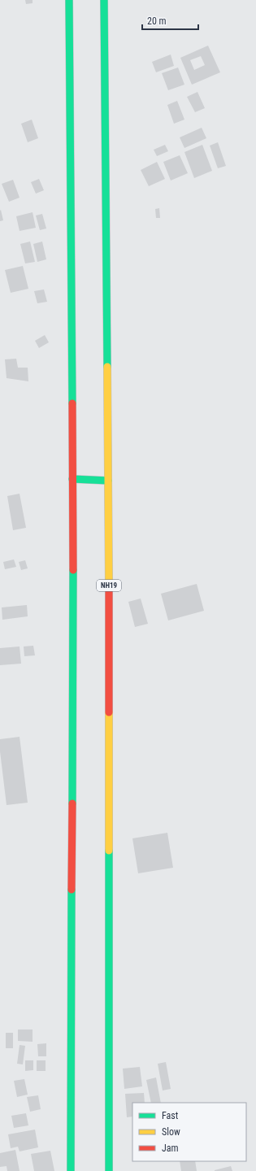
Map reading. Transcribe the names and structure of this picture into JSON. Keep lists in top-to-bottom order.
{
  "streets": {
    "highway": ["NH19"]
  },
  "legend": ["Fast", "Slow", "Jam"],
  "scale_bar": "20 m"
}
